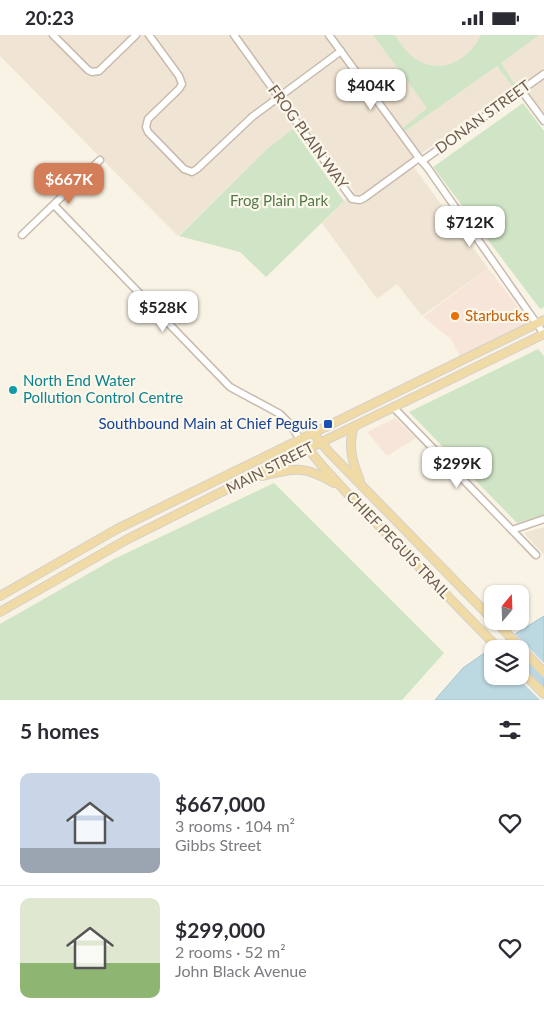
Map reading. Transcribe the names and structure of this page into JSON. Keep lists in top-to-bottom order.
{
  "streets": {
    "main road": ["MAIN STREET", "CHIEF PEGUIS TRAIL"],
    "street": ["DONAN STREET", "FROG PLAIN WAY"]
  },
  "crossings": [
    ["DONAN STREET", "FROG PLAIN WAY"],
    ["MAIN STREET", "CHIEF PEGUIS TRAIL"]
  ],
  "parks": ["Frog Plain Park"],
  "places": {
    "other": ["Starbucks", "North End Water Pollution Control Centre"],
    "transit": ["Southbound Main at Chief Peguis"]
  },
  "north": "top",
  "page": {
    "status": "20:23",
    "price": [
      "$404K",
      "$667K",
      "$712K",
      "$528K",
      "$299K"
    ],
    "heading": "5 homes",
    "list": [
      {
        "name": "$667,000",
        "note": "3 rooms · 104 m² · Gibbs Street"
      },
      {
        "name": "$299,000",
        "note": "2 rooms · 52 m² · John Black Avenue"
      }
    ]
  }
}
